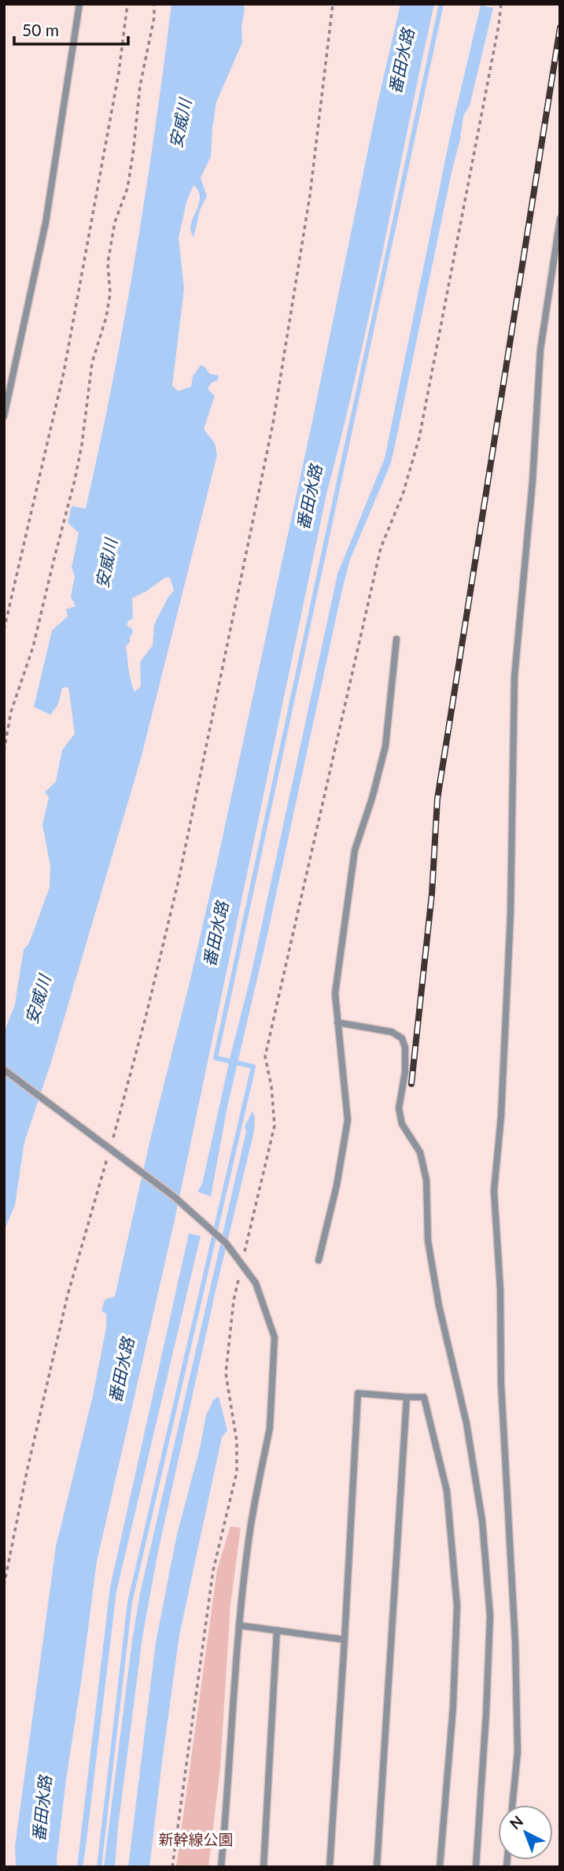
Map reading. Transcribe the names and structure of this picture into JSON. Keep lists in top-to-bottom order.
{
  "water": ["番田水路", "安威川"],
  "parks": ["新幹線公園"],
  "scale_bar": "50 m",
  "north": "top left"
}
